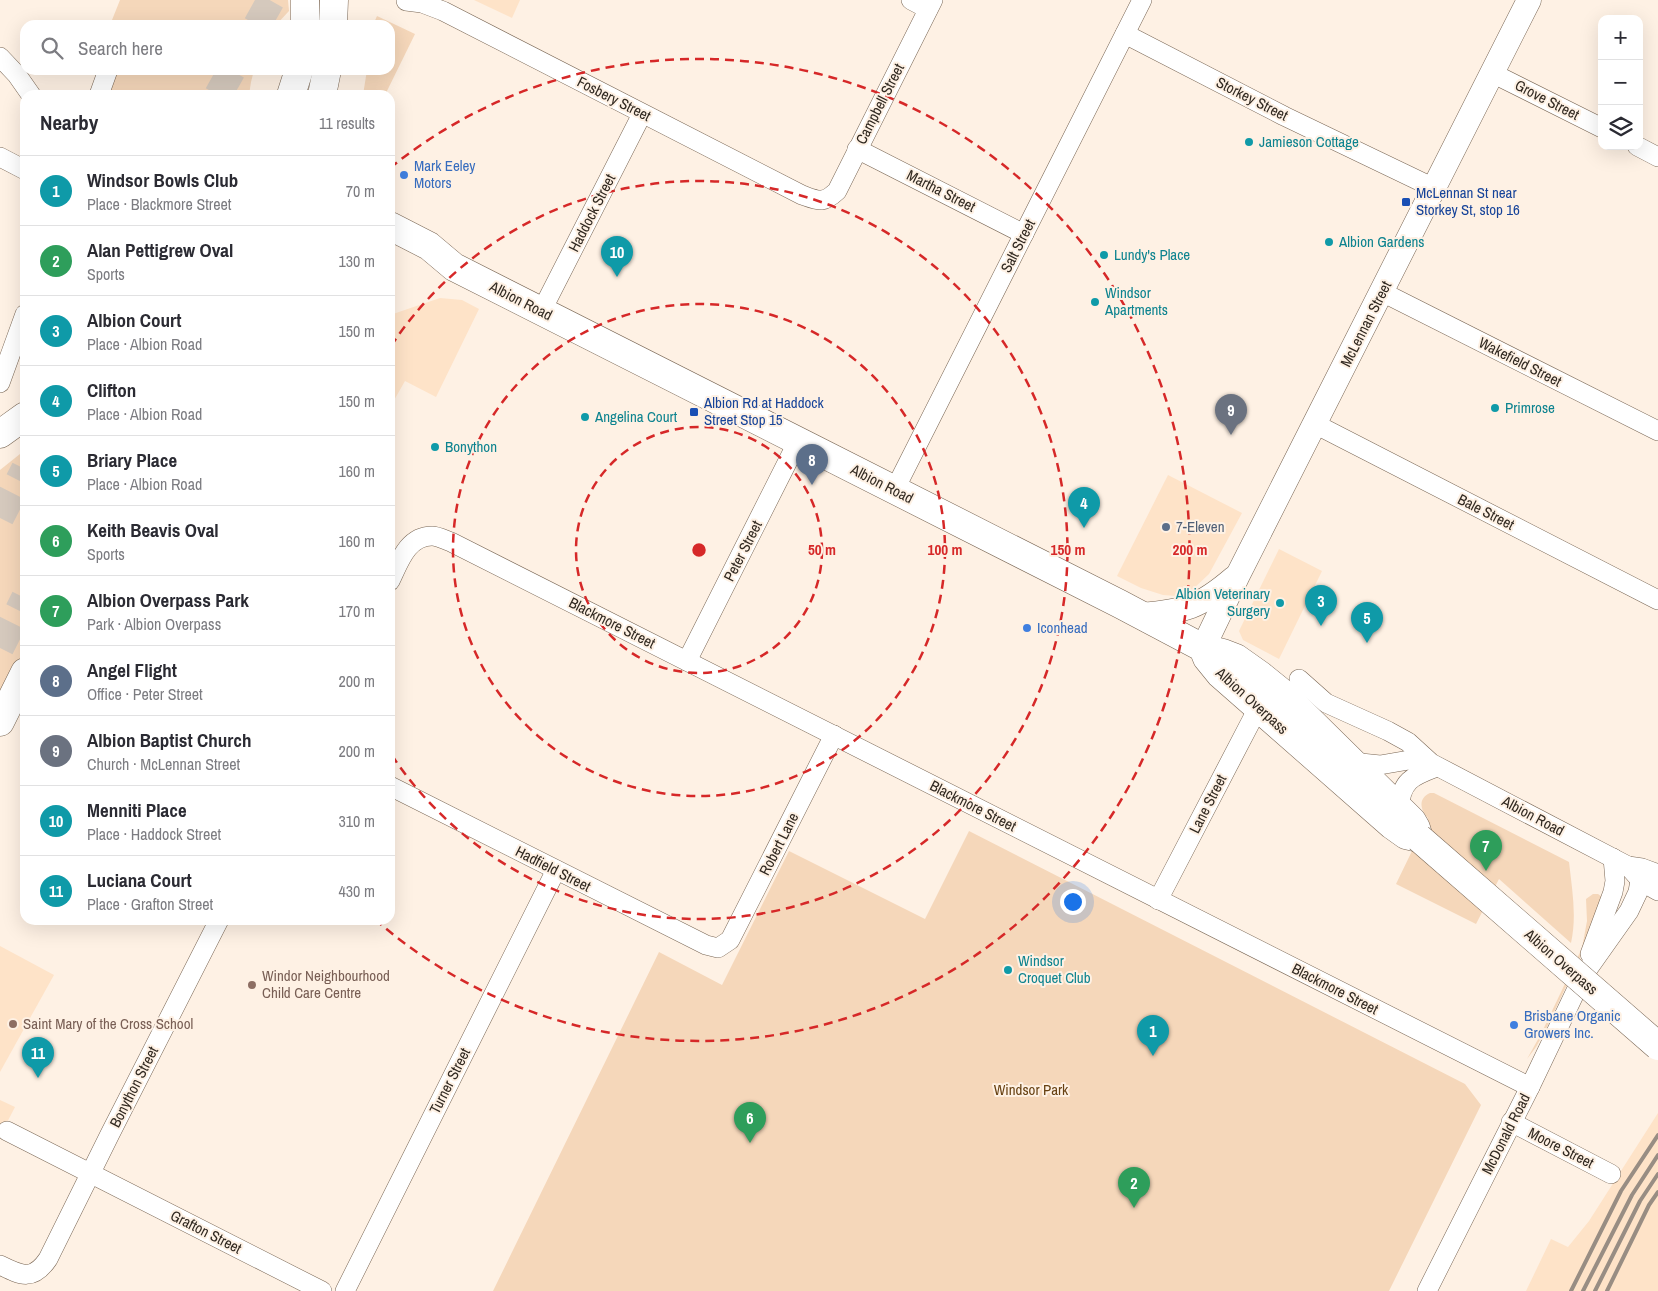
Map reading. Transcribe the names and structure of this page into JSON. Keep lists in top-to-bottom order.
{
  "streets": {
    "main road": ["Albion Road", "Albion Overpass"],
    "street": [
      "Fosbery Street",
      "Storkey Street",
      "Grove Street",
      "Campbell Street",
      "Martha Street",
      "Haddock Street",
      "Salt Street",
      "McLennan Street",
      "Wakefield Street",
      "Bale Street",
      "Peter Street",
      "Blackmore Street",
      "Lane Street",
      "Robert Lane",
      "Hadfield Street",
      "Turner Street",
      "Bonython Street",
      "McDonald Road",
      "Moore Street",
      "Grafton Street"
    ]
  },
  "crossings": [
    ["Fosbery Street", "Campbell Street"],
    ["Fosbery Street", "Haddock Street"],
    ["Storkey Street", "Salt Street"],
    ["Storkey Street", "McLennan Street"],
    ["Grove Street", "McLennan Street"],
    ["Campbell Street", "Martha Street"],
    ["Martha Street", "Salt Street"],
    ["Haddock Street", "Albion Road"],
    ["Salt Street", "Albion Road"],
    ["Albion Road", "McLennan Street"],
    ["Albion Road", "Peter Street"],
    ["Albion Road", "Albion Overpass"],
    ["Albion Road", "McDonald Road"],
    ["McLennan Street", "Wakefield Street"],
    ["McLennan Street", "Bale Street"],
    ["McLennan Street", "Albion Overpass"],
    ["Peter Street", "Blackmore Street"],
    ["Blackmore Street", "Lane Street"],
    ["Blackmore Street", "Robert Lane"],
    ["Blackmore Street", "McDonald Road"],
    ["Albion Overpass", "Lane Street"],
    ["Robert Lane", "Hadfield Street"],
    ["Hadfield Street", "Turner Street"],
    ["Bonython Street", "Grafton Street"],
    ["McDonald Road", "Moore Street"]
  ],
  "parks": ["Windsor Park"],
  "places": {
    "other": [
      "Jamieson Cottage",
      "Mark Eeley Motors",
      "Albion Gardens",
      "Lundy's Place",
      "Windsor Apartments",
      "Primrose",
      "Angelina Court",
      "Bonython",
      "7-Eleven",
      "Albion Veterinary Surgery",
      "Iconhead",
      "Windsor Croquet Club",
      "Windor Neighbourhood Child Care Centre",
      "Saint Mary of the Cross School",
      "Brisbane Organic Growers Inc."
    ],
    "transit": ["McLennan St near Storkey St, stop 16", "Albion Rd at Haddock Street Stop 15"]
  },
  "page": {
    "map_buttons": ["+", "−"],
    "search": "Search here",
    "heading": ["Nearby", "11 results"],
    "list": [
      {
        "mark": "1",
        "name": "Windsor Bowls Club",
        "note": "Place · Blackmore Street",
        "value": "70 m"
      },
      {
        "mark": "2",
        "name": "Alan Pettigrew Oval",
        "note": "Sports",
        "value": "130 m"
      },
      {
        "mark": "3",
        "name": "Albion Court",
        "note": "Place · Albion Road",
        "value": "150 m"
      },
      {
        "mark": "4",
        "name": "Clifton",
        "note": "Place · Albion Road",
        "value": "150 m"
      },
      {
        "mark": "5",
        "name": "Briary Place",
        "note": "Place · Albion Road",
        "value": "160 m"
      },
      {
        "mark": "6",
        "name": "Keith Beavis Oval",
        "note": "Sports",
        "value": "160 m"
      },
      {
        "mark": "7",
        "name": "Albion Overpass Park",
        "note": "Park · Albion Overpass",
        "value": "170 m"
      },
      {
        "mark": "8",
        "name": "Angel Flight",
        "note": "Office · Peter Street",
        "value": "200 m"
      },
      {
        "mark": "9",
        "name": "Albion Baptist Church",
        "note": "Church · McLennan Street",
        "value": "200 m"
      },
      {
        "mark": "10",
        "name": "Menniti Place",
        "note": "Place · Haddock Street",
        "value": "310 m"
      },
      {
        "mark": "11",
        "name": "Luciana Court",
        "note": "Place · Grafton Street",
        "value": "430 m"
      }
    ],
    "pins": [
      "10",
      "9",
      "8",
      "4",
      "3",
      "5",
      "7",
      "1",
      "11",
      "6",
      "2"
    ]
  },
  "rings": [
    "50 m",
    "100 m",
    "150 m",
    "200 m"
  ]
}
